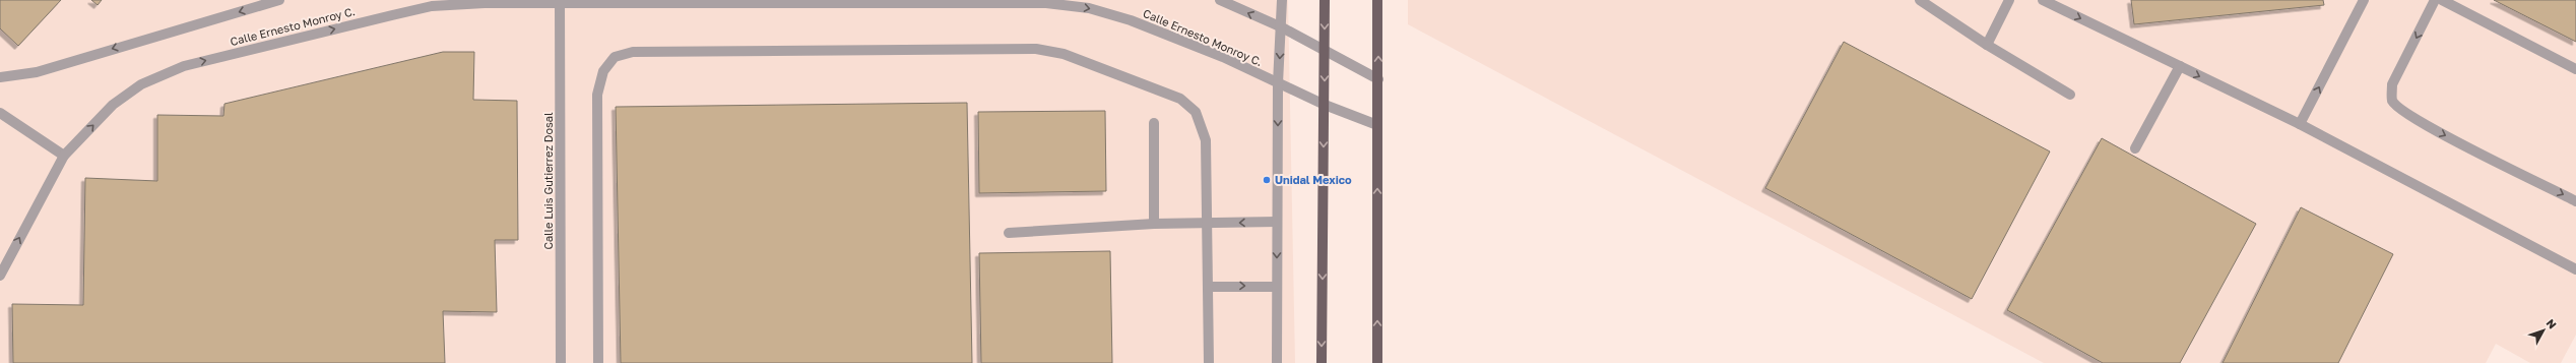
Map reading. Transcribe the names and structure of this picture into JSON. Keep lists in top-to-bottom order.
{
  "streets": {
    "street": ["Calle Ernesto Monroy C.", "Calle Luis Gutierrez Dosal"]
  },
  "crossings": [
    ["Calle Ernesto Monroy C.", "Calle Luis Gutierrez Dosal"]
  ],
  "one_way": ["Calle Ernesto Monroy C."],
  "places": ["Unidal Mexico"],
  "north": "top right"
}
